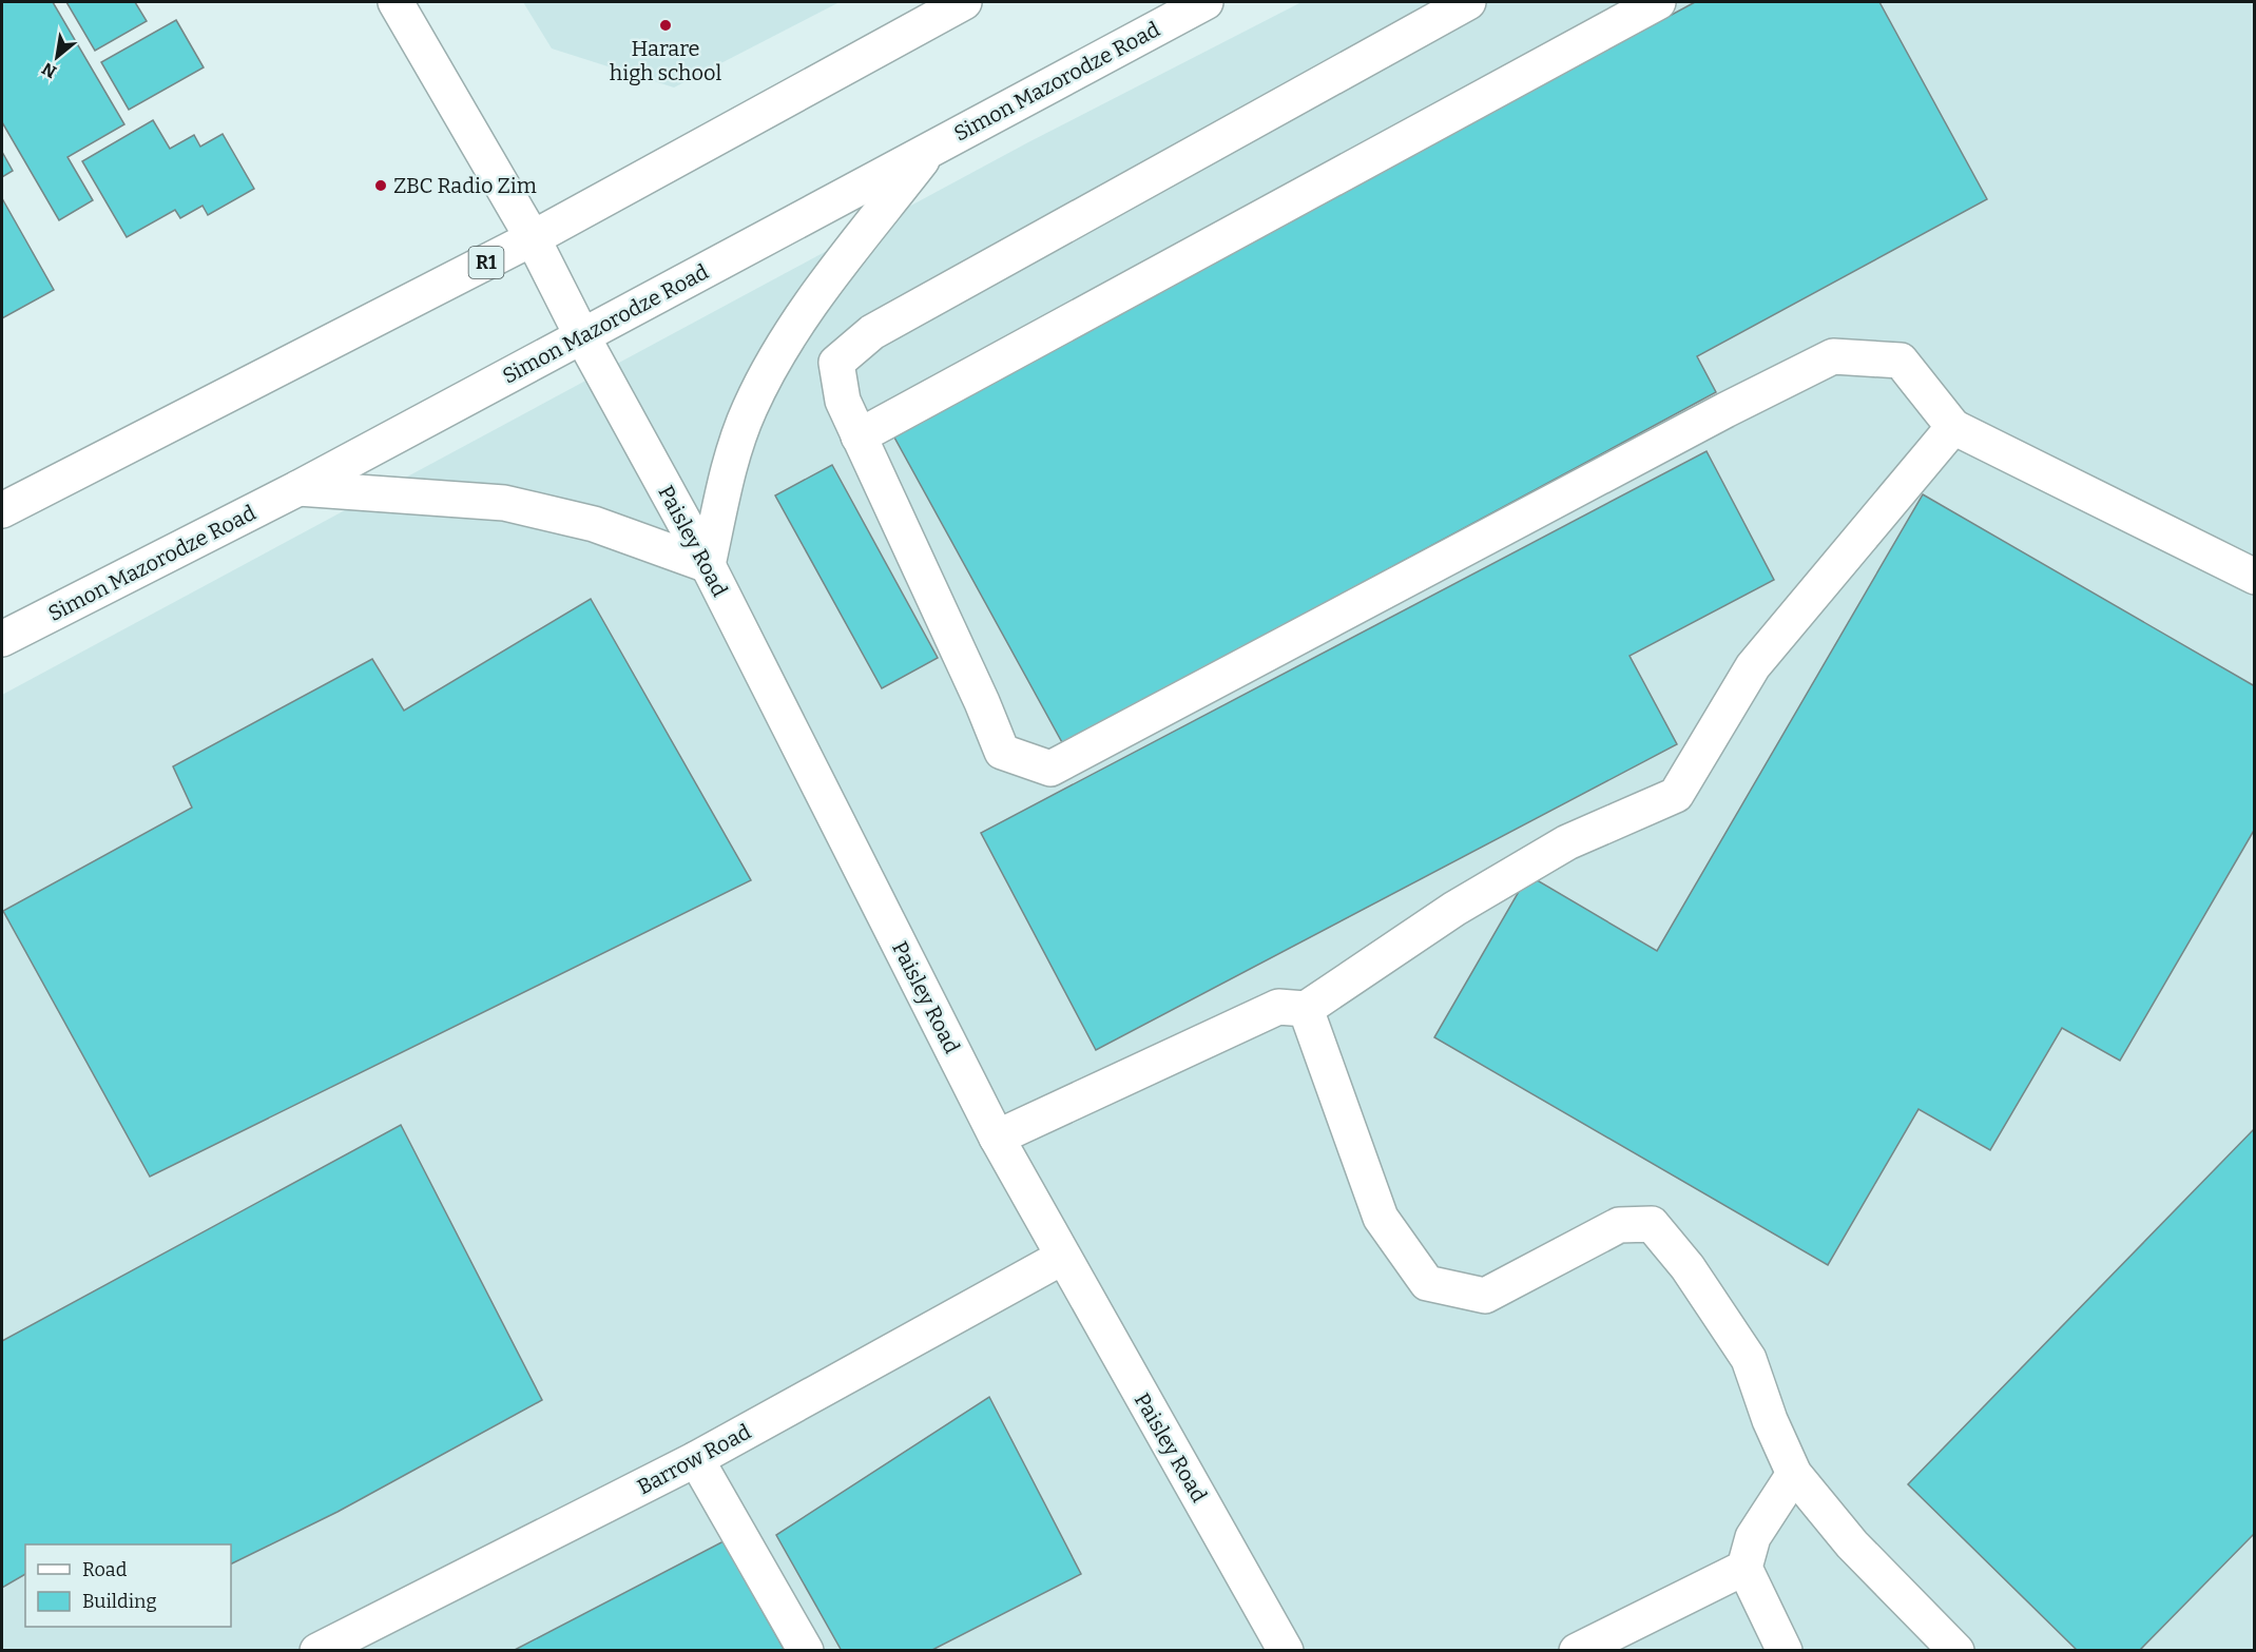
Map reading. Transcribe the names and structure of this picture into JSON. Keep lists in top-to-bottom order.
{
  "streets": {
    "main road": [
      "Simon Mazorodze Road",
      "R1",
      "Paisley Road",
      "Barrow Road"
    ]
  },
  "crossings": [
    ["Simon Mazorodze Road", "Paisley Road"],
    ["R1", "Paisley Road"],
    ["Paisley Road", "Barrow Road"]
  ],
  "places": ["Harare high school", "ZBC Radio Zim"],
  "legend": ["Road", "Building"],
  "north": "bottom left"
}
